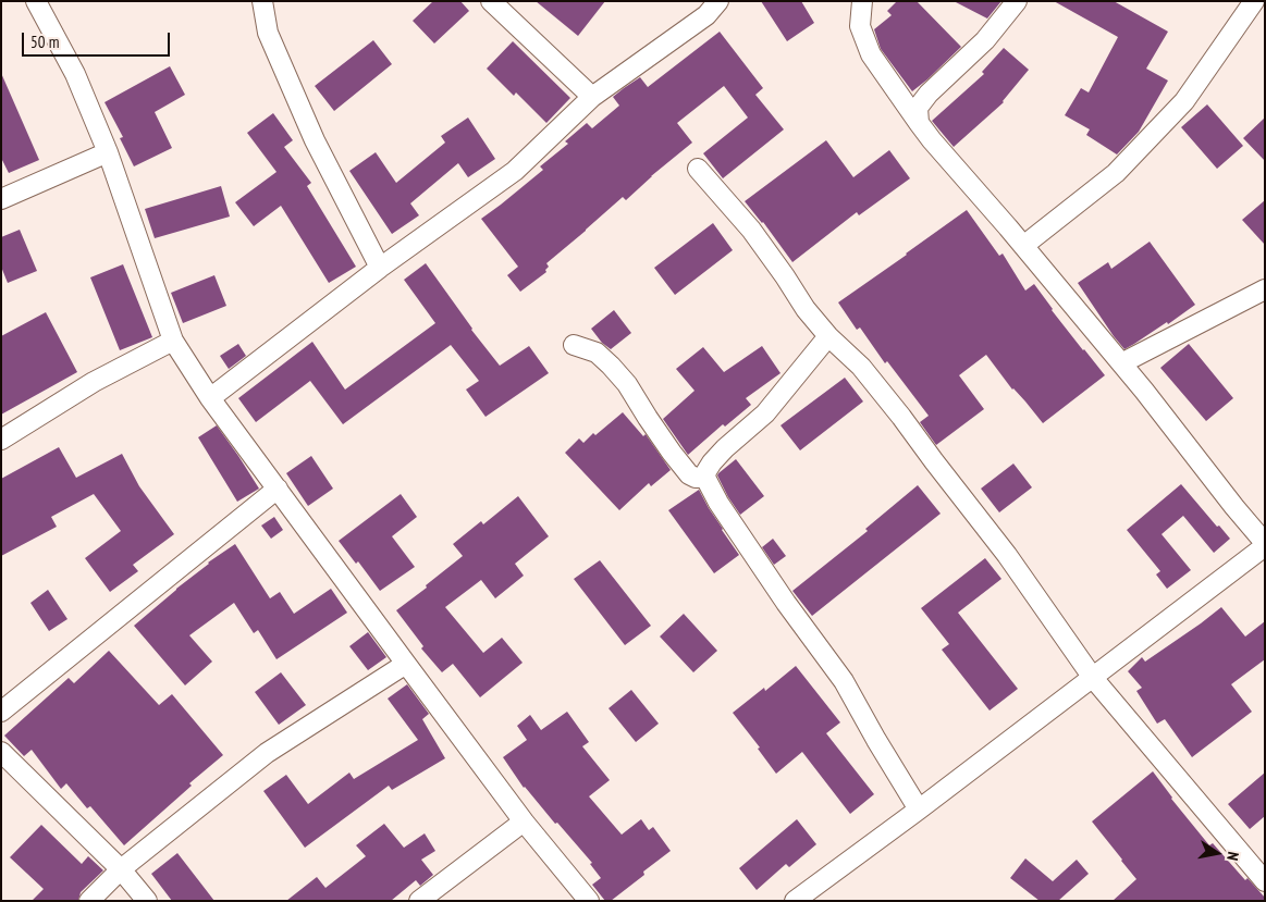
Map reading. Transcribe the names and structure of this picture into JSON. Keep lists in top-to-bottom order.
{
  "scale_bar": "50 m",
  "north": "right"
}
